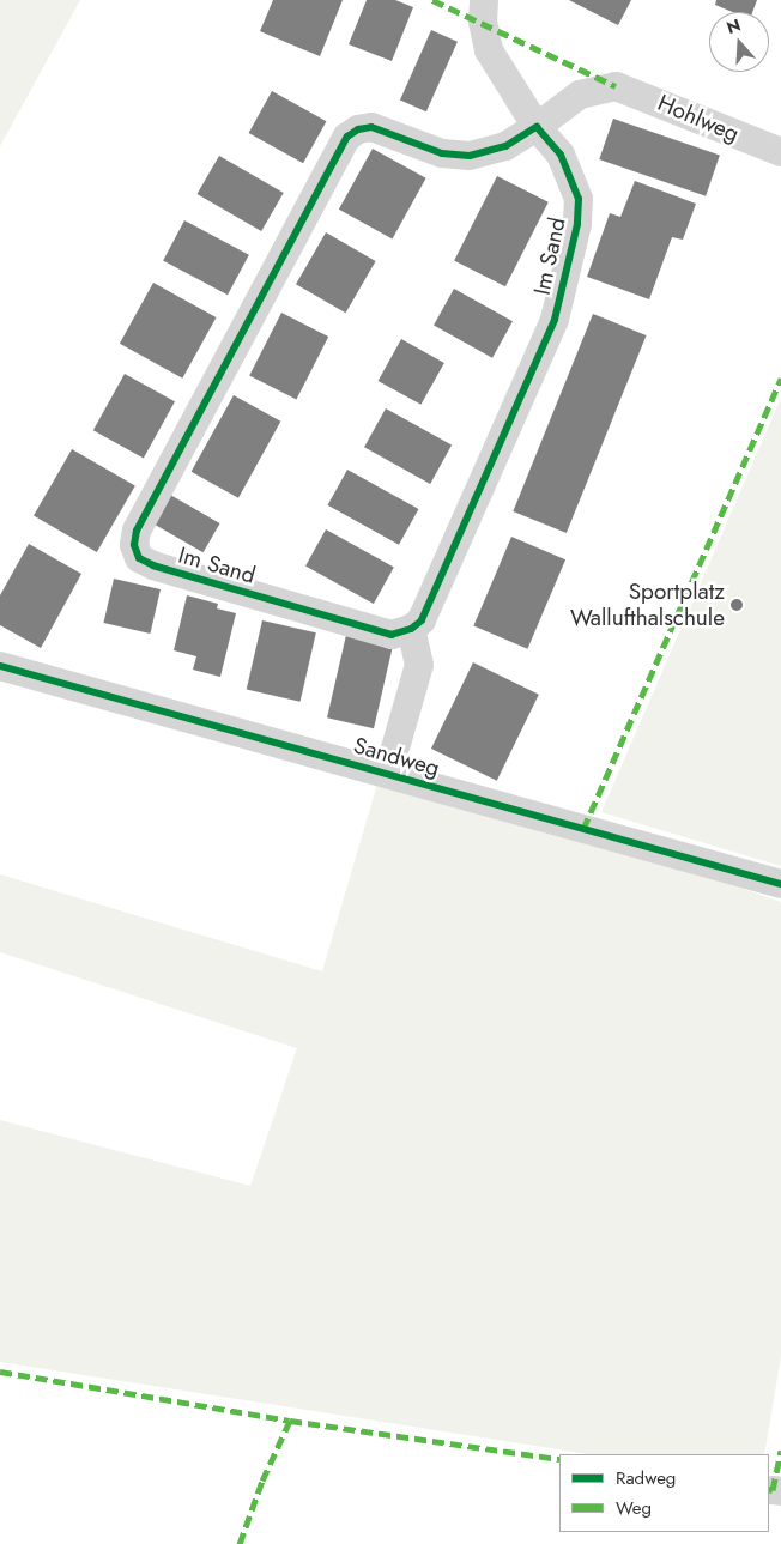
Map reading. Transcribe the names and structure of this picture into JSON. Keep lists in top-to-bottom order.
{
  "streets": {
    "street": ["Hohlweg", "Im Sand", "Sandweg"]
  },
  "crossings": [
    ["Hohlweg", "Im Sand"]
  ],
  "places": ["Sportplatz Wallufthalschule"],
  "legend": ["Radweg", "Weg"],
  "north": "top"
}
